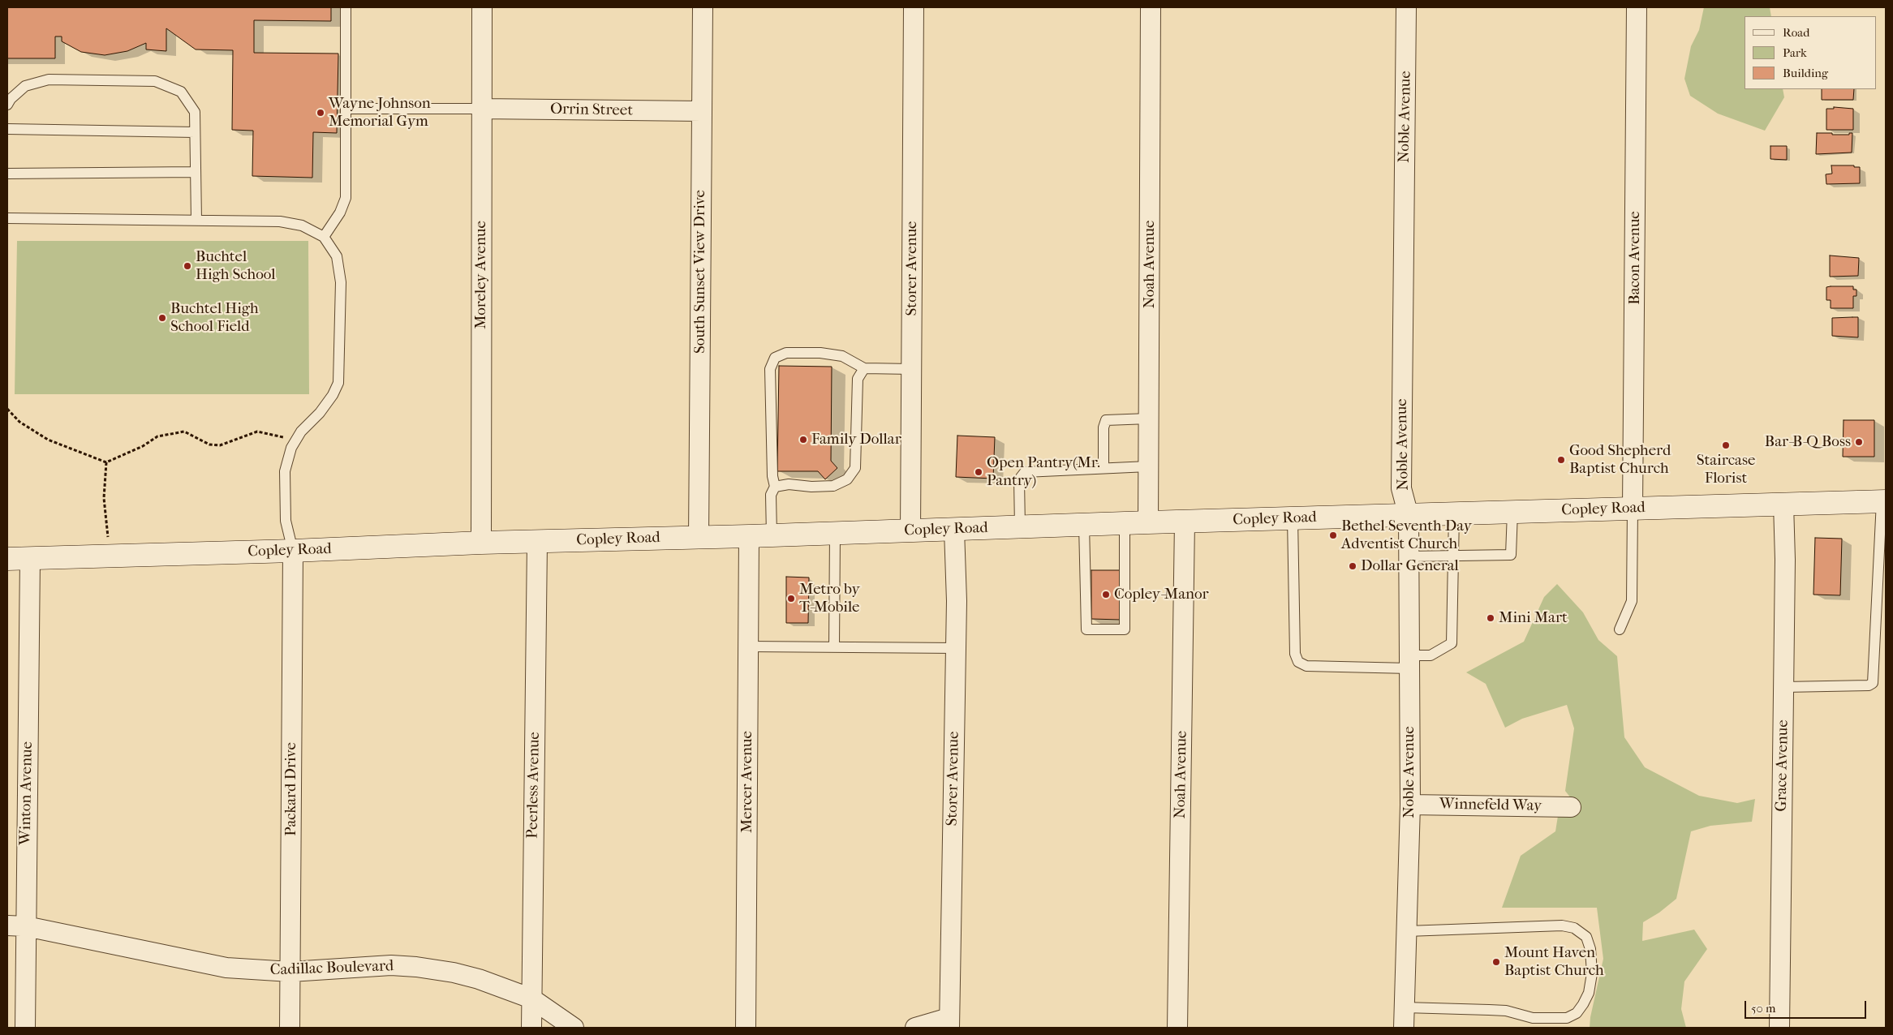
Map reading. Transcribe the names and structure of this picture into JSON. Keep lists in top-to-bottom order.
{
  "streets": {
    "main road": ["Copley Road"],
    "street": [
      "Orrin Street",
      "Noble Avenue",
      "Bacon Avenue",
      "Noah Avenue",
      "Storer Avenue",
      "South Sunset View Drive",
      "Moreley Avenue",
      "Grace Avenue",
      "Mercer Avenue",
      "Peerless Avenue",
      "Packard Drive",
      "Winton Avenue",
      "Winnefeld Way",
      "Cadillac Boulevard"
    ]
  },
  "crossings": [
    ["Orrin Street", "South Sunset View Drive"],
    ["Orrin Street", "Moreley Avenue"],
    ["Noble Avenue", "Copley Road"],
    ["Noble Avenue", "Winnefeld Way"],
    ["Bacon Avenue", "Copley Road"],
    ["Noah Avenue", "Copley Road"],
    ["Storer Avenue", "Copley Road"],
    ["South Sunset View Drive", "Copley Road"],
    ["Moreley Avenue", "Copley Road"],
    ["Copley Road", "Grace Avenue"],
    ["Copley Road", "Mercer Avenue"],
    ["Copley Road", "Peerless Avenue"],
    ["Copley Road", "Packard Drive"],
    ["Copley Road", "Winton Avenue"],
    ["Peerless Avenue", "Cadillac Boulevard"],
    ["Packard Drive", "Cadillac Boulevard"],
    ["Winton Avenue", "Cadillac Boulevard"]
  ],
  "places": [
    "Wayne Johnson Memorial Gym",
    "Buchtel High School",
    "Buchtel High School Field",
    "Family Dollar",
    "Bar-B-Q Boss",
    "Staircase Florist",
    "Good Shepherd Baptist Church",
    "Open Pantry(Mr. Pantry)",
    "Bethel Seventh Day Adventist Church",
    "Dollar General",
    "Copley-Manor",
    "Metro by T-Mobile",
    "Mini Mart",
    "Mount Haven Baptist Church"
  ],
  "legend": ["Road", "Park", "Building"],
  "scale_bar": "50 m"
}
